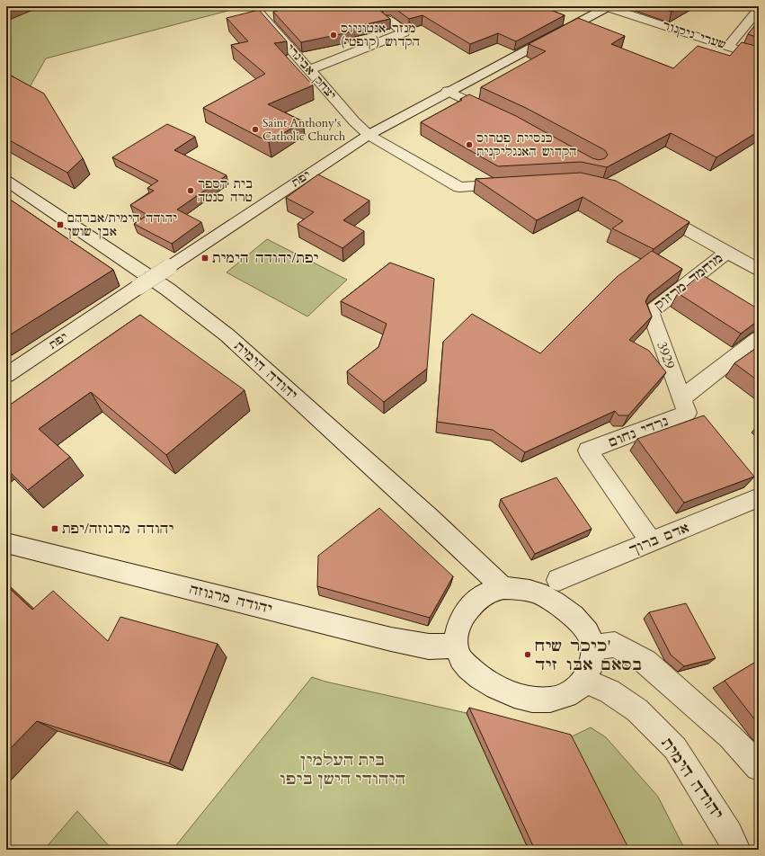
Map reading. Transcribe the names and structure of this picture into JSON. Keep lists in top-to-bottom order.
{
  "streets": {
    "street": [
      "שערי ניקנור",
      "יצחק אבינרי",
      "יפת",
      "מוחמד מרזוק",
      "3929",
      "יהודה הימית",
      "נרדי נחום",
      "אדם ברוך",
      "יהודה מרגוזה"
    ]
  },
  "crossings": [
    ["שערי ניקנור", "יפת"],
    ["יצחק אבינרי", "יפת"],
    ["מוחמד מרזוק", "3929"],
    ["3929", "נרדי נחום"],
    ["יהודה הימית", "יהודה מרגוזה"],
    ["נרדי נחום", "אדם ברוך"]
  ],
  "parks": ["בית העלמין היהודי הישן ביפו"],
  "places": {
    "other": [
      "מנזר אנטוניוס הקדוש (קופטי)",
      "Saint Anthony's Catholic Church",
      "כנסיית פטרוס הקדוש האנגליקנית",
      "בית הספר טרה סנטה",
      "כיכר שיח' בסאם אבו זיד"
    ],
    "transit": ["יהודה הימית/אברהם אבן שושן", "יפת/יהודה הימית", "יהודה מרגוזה/יפת"]
  }
}
